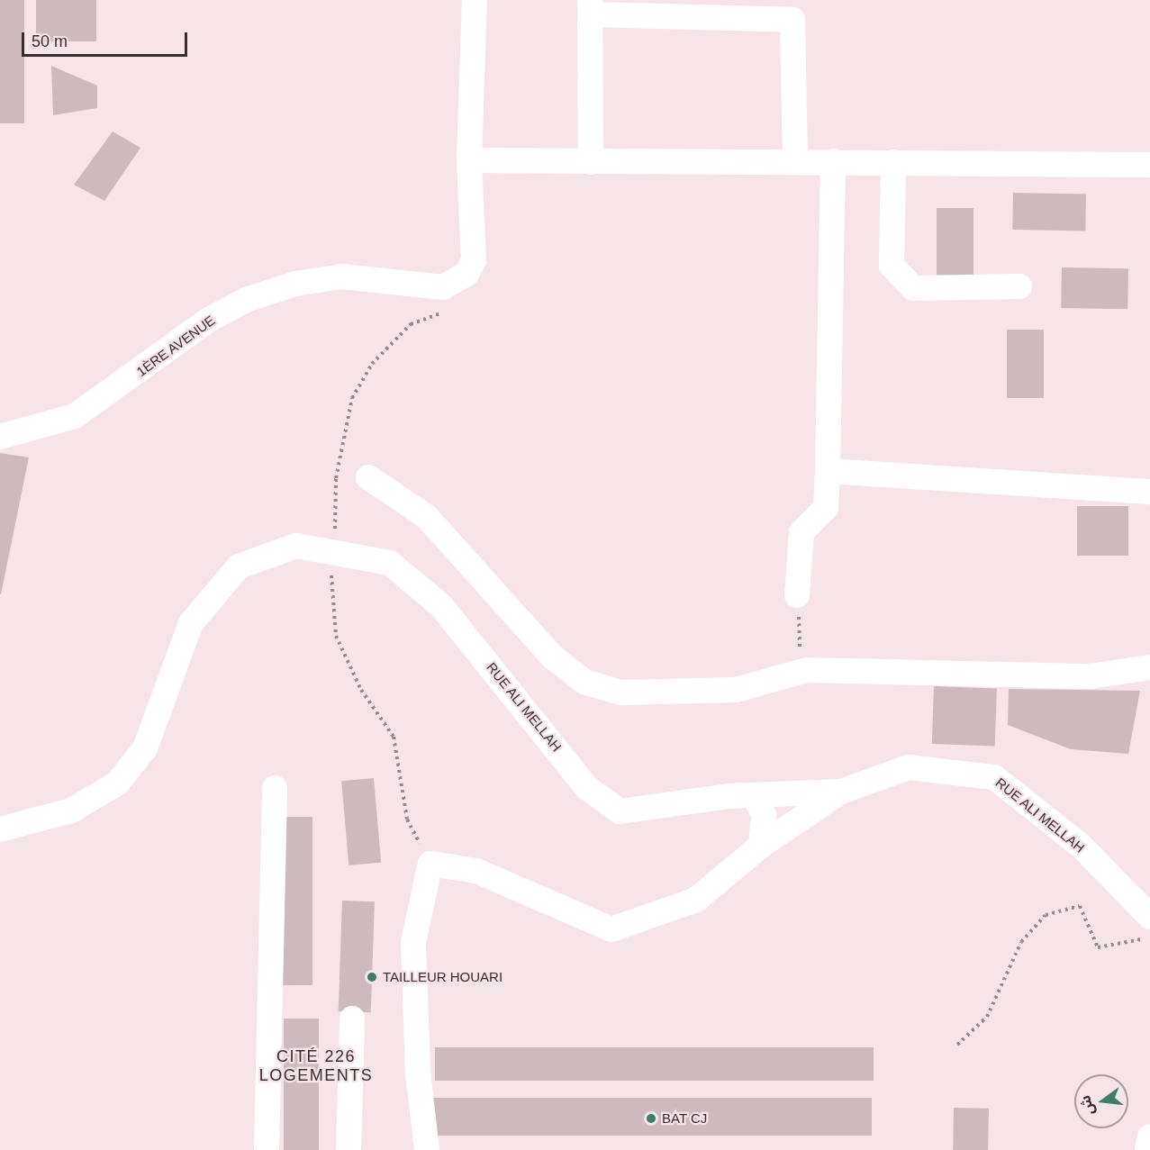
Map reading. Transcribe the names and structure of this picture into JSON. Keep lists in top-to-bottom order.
{
  "streets": {
    "street": ["1ÈRE AVENUE", "RUE ALI MELLAH"]
  },
  "districts": ["CITÉ 226 LOGEMENTS"],
  "places": ["TAILLEUR HOUARI", "BAT CJ"],
  "scale_bar": "50 m",
  "north": "left"
}
